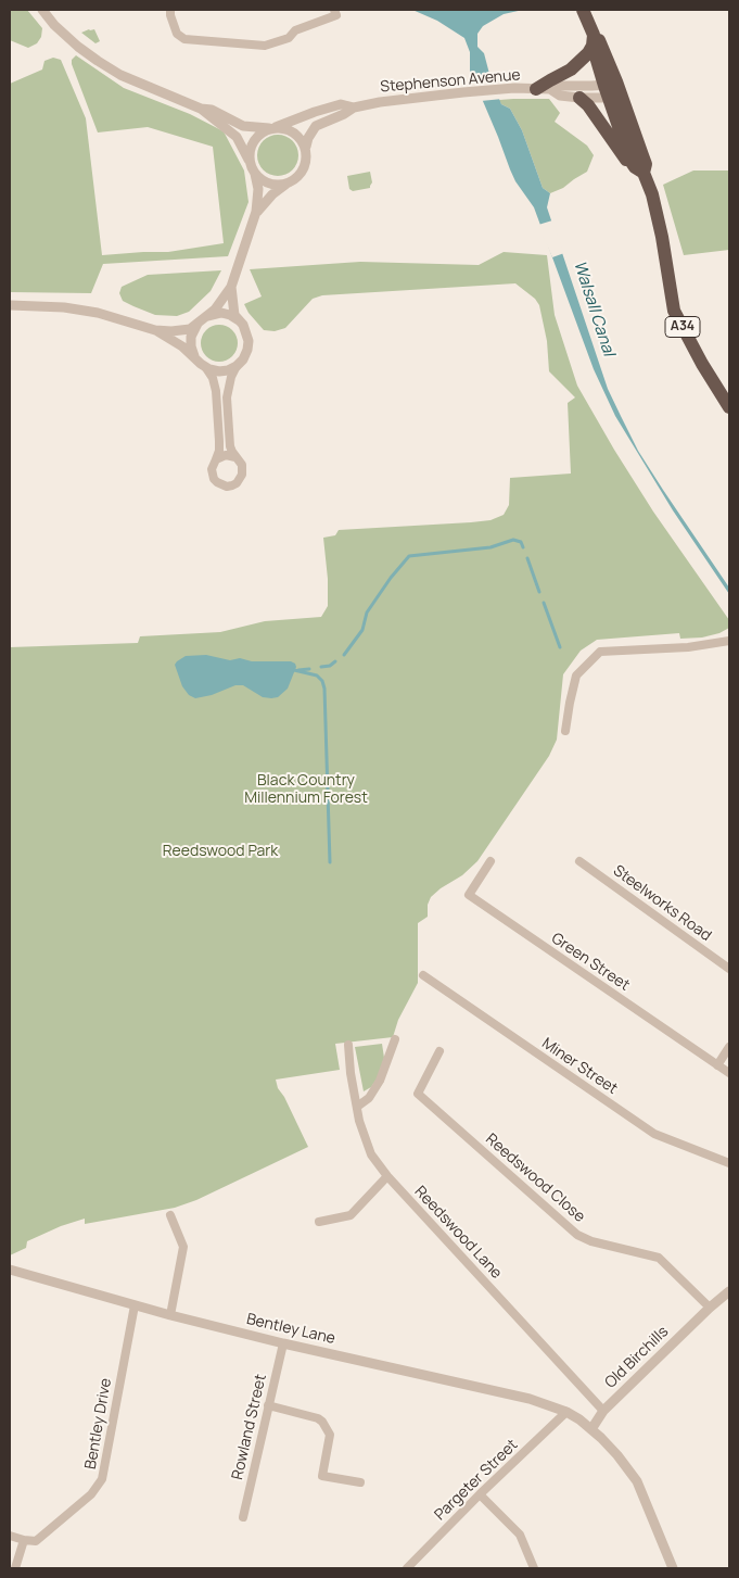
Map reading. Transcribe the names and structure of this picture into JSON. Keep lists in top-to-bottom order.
{
  "streets": {
    "highway": ["A34"],
    "street": [
      "Stephenson Avenue",
      "Steelworks Road",
      "Green Street",
      "Miner Street",
      "Reedswood Close",
      "Reedswood Lane",
      "Bentley Lane",
      "Old Birchills",
      "Bentley Drive",
      "Rowland Street",
      "Pargeter Street"
    ]
  },
  "crossings": [
    ["Stephenson Avenue", "A34"],
    ["Reedswood Close", "Old Birchills"],
    ["Reedswood Lane", "Old Birchills"],
    ["Bentley Lane", "Bentley Drive"],
    ["Bentley Lane", "Rowland Street"],
    ["Bentley Lane", "Pargeter Street"]
  ],
  "water": ["Walsall Canal"],
  "parks": ["Black Country Millennium Forest", "Reedswood Park"]
}
